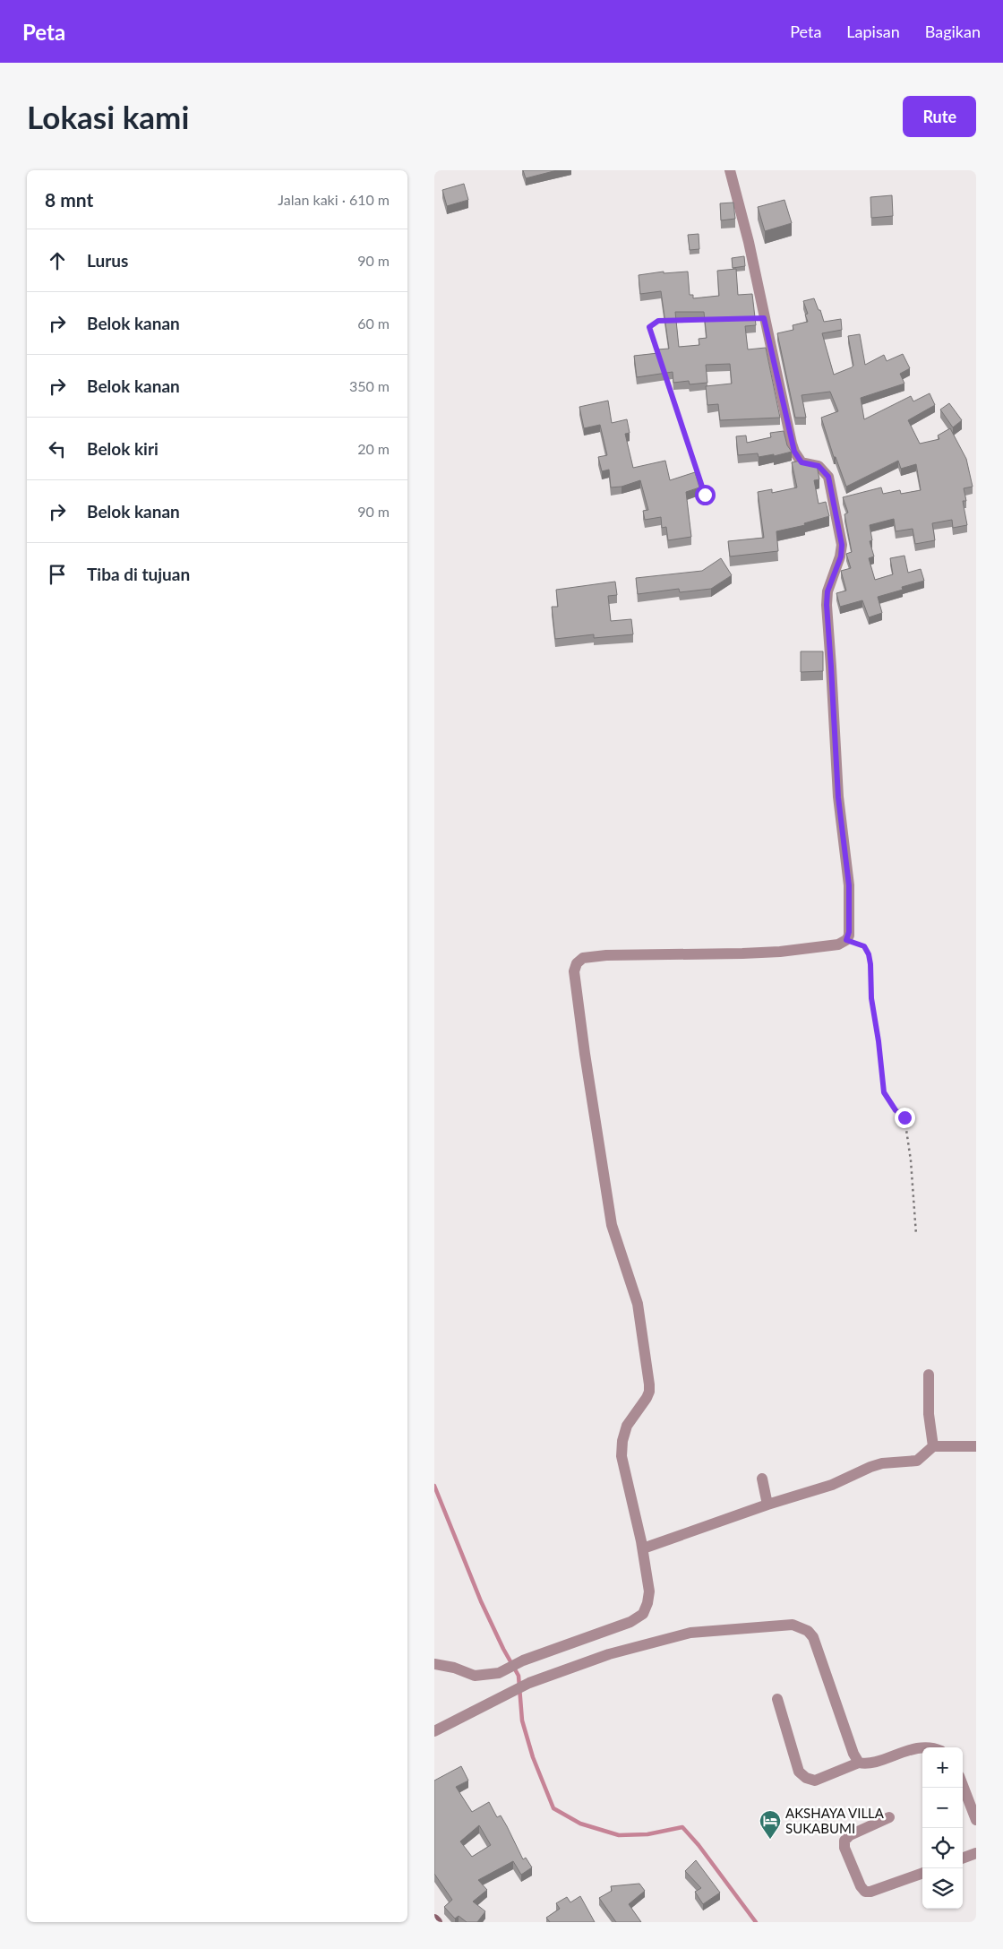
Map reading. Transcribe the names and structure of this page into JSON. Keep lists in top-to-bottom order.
{
  "places": {
    "hotel": ["AKSHAYA VILLA SUKABUMI"]
  },
  "page": {
    "header": "Peta",
    "nav": ["Peta", "Lapisan", "Bagikan"],
    "buttons": "Rute",
    "title": "Lokasi kami",
    "heading": ["8 mnt", "Jalan kaki · 610 m"],
    "list": [
      ["Lurus", "90 m"],
      ["Belok kanan", "60 m"],
      ["Belok kanan", "350 m"],
      ["Belok kiri", "20 m"],
      ["Belok kanan", "90 m"],
      "Tiba di tujuan"
    ],
    "map_buttons": ["+", "−"]
  }
}
